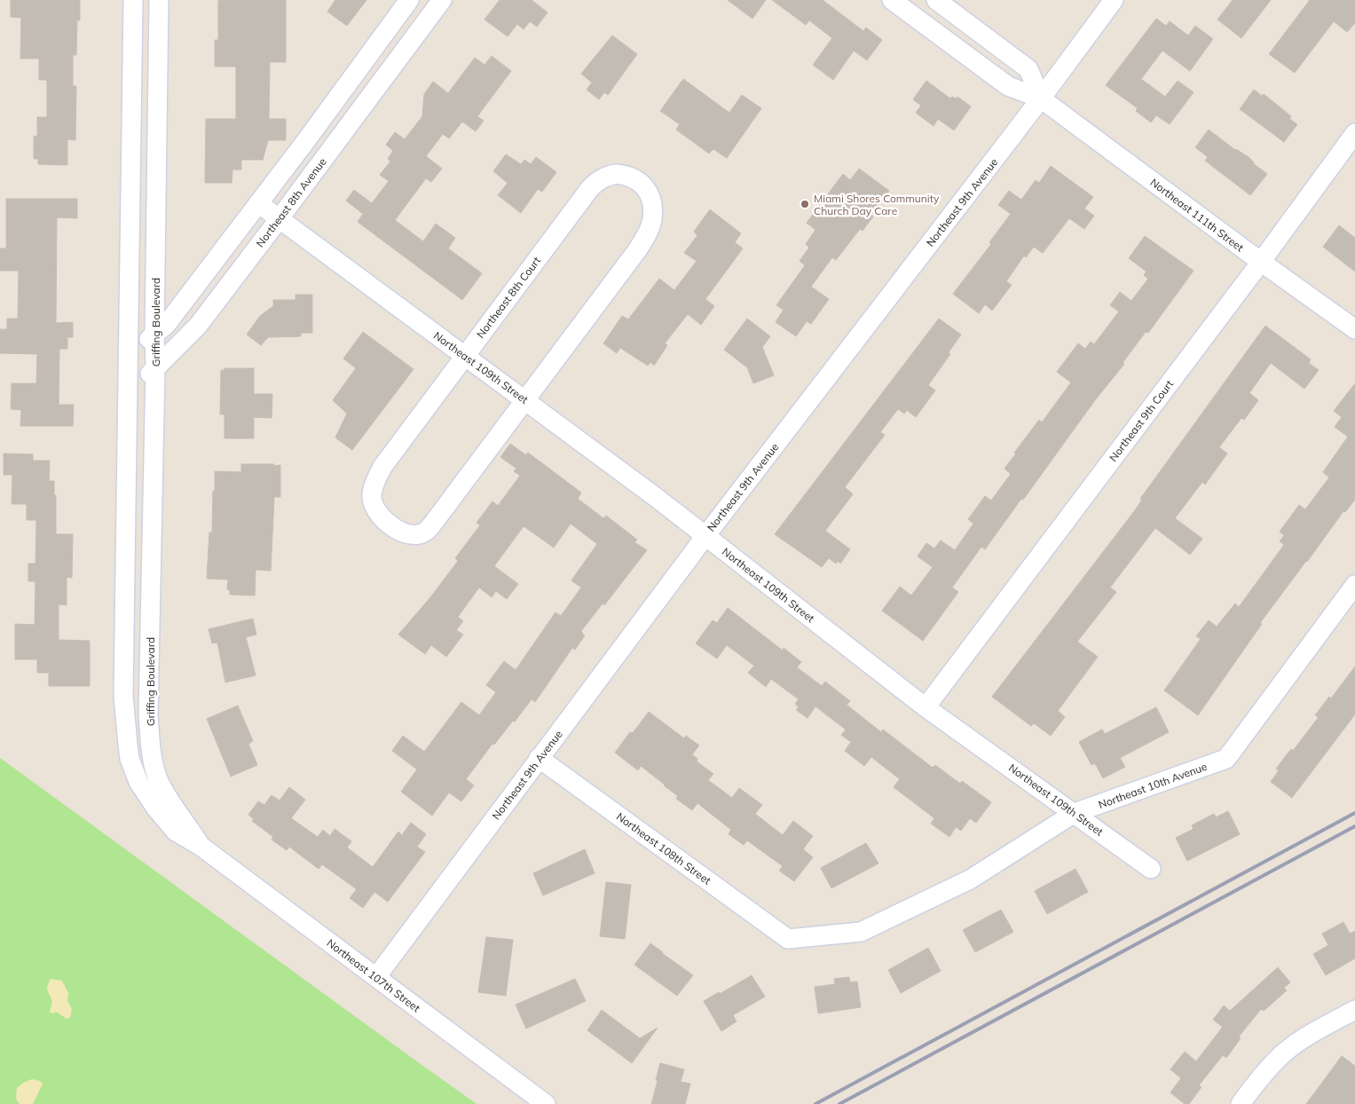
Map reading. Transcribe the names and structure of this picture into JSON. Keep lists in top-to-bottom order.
{
  "streets": {
    "street": [
      "Northeast 8th Avenue",
      "Northeast 9th Avenue",
      "Northeast 111th Street",
      "Northeast 8th Court",
      "Griffing Boulevard",
      "Northeast 109th Street",
      "Northeast 9th Court",
      "Northeast 10th Avenue",
      "Northeast 108th Street",
      "Northeast 107th Street"
    ]
  },
  "crossings": [
    ["Northeast 8th Avenue", "Griffing Boulevard"],
    ["Northeast 8th Avenue", "Northeast 109th Street"],
    ["Northeast 9th Avenue", "Northeast 111th Street"],
    ["Northeast 9th Avenue", "Northeast 109th Street"],
    ["Northeast 9th Avenue", "Northeast 108th Street"],
    ["Northeast 9th Avenue", "Northeast 107th Street"],
    ["Northeast 111th Street", "Northeast 9th Court"],
    ["Northeast 8th Court", "Northeast 109th Street"],
    ["Griffing Boulevard", "Northeast 107th Street"],
    ["Northeast 109th Street", "Northeast 9th Court"],
    ["Northeast 109th Street", "Northeast 10th Avenue"],
    ["Northeast 10th Avenue", "Northeast 108th Street"]
  ],
  "places": ["Miami Shores Community Church Day Care"]
}
